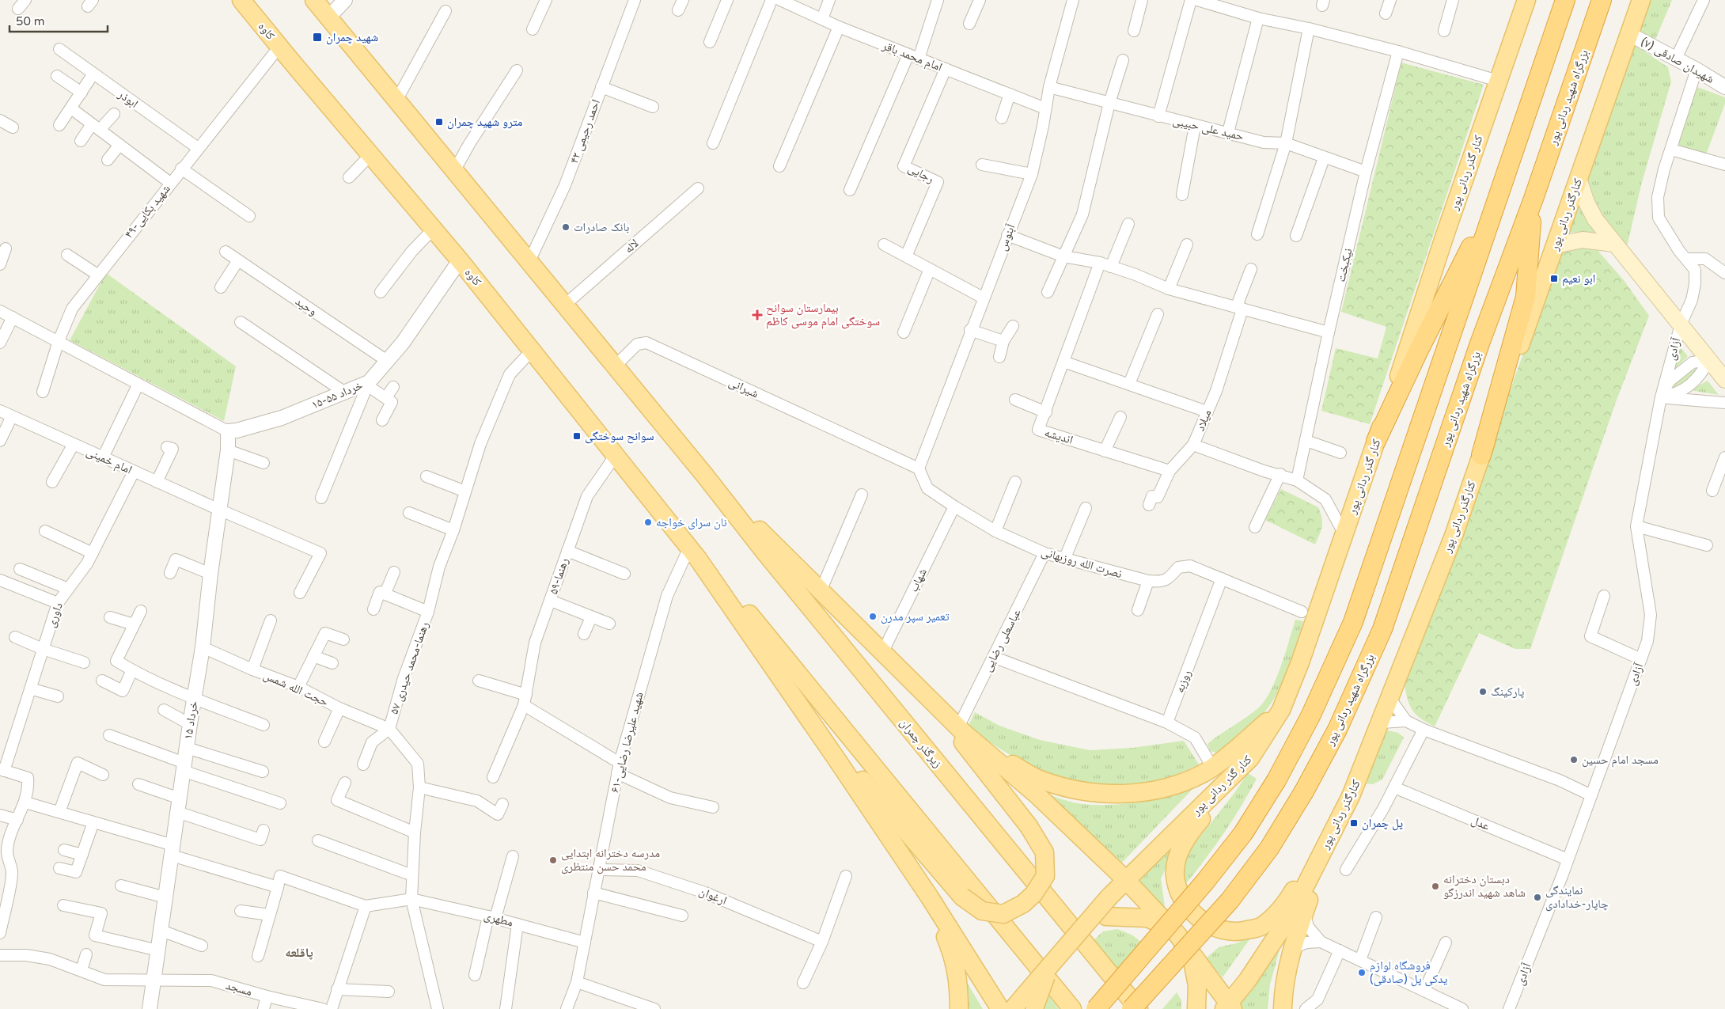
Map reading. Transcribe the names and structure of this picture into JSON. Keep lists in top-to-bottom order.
{
  "streets": {
    "highway": ["بزرگراه شهید ردانی پور"],
    "main road": [
      "کاوه",
      "کنار گذر ردانی پور",
      "کنارگذر ردانی پور",
      "زیرگذر چمران"
    ],
    "street": [
      "امام محمد باقر",
      "شهیدان صادقی (۷)",
      "ابوذر",
      "حمید علی حبیبی",
      "۴۲ احمد رحیمی",
      "رجایی",
      "۴۹-شهید بکایی",
      "آبنوس",
      "لاله",
      "نیکبخت",
      "وحید",
      "آزادی",
      "شیرانی",
      "۱۵-۵۵ خرداد",
      "میلاد",
      "اندیشه",
      "امام خمینی",
      "نصرت الله روزبهانی",
      "۵۹-رهنما",
      "شهاب",
      "داوری",
      "عباسعلی رضایی",
      "۵۷ رهنما-محمد حیدری",
      "روزبه",
      "حجت الله شمس",
      "۱۵ خرداد",
      "۶۱-شهید علیرضا رضایی",
      "عدل",
      "ارغوان",
      "مطهری",
      "مسجد"
    ]
  },
  "crossings": [
    ["کاوه", "۴۹-شهید بکایی"],
    ["کاوه", "۱۵-۵۵ خرداد"],
    ["کاوه", "۵۹-رهنما"],
    ["کاوه", "۵۷ رهنما-محمد حیدری"],
    ["کاوه", "۶۱-شهید علیرضا رضایی"],
    ["امام محمد باقر", "رجایی"],
    ["امام محمد باقر", "آبنوس"],
    ["شهیدان صادقی (۷)", "کنارگذر ردانی پور"],
    ["شهیدان صادقی (۷)", "آزادی"],
    ["ابوذر", "۴۹-شهید بکایی"],
    ["حمید علی حبیبی", "آبنوس"],
    ["حمید علی حبیبی", "نیکبخت"],
    ["کنار گذر ردانی پور", "میلاد"],
    ["آبنوس", "شیرانی"],
    ["آبنوس", "نصرت الله روزبهانی"],
    ["نیکبخت", "میلاد"],
    ["وحید", "۱۵-۵۵ خرداد"],
    ["آزادی", "عدل"],
    ["شیرانی", "نصرت الله روزبهانی"],
    ["۱۵-۵۵ خرداد", "۱۵ خرداد"],
    ["امام خمینی", "داوری"],
    ["امام خمینی", "۱۵ خرداد"],
    ["نصرت الله روزبهانی", "شهاب"],
    ["نصرت الله روزبهانی", "عباسعلی رضایی"],
    ["نصرت الله روزبهانی", "روزبه"],
    ["۵۷ رهنما-محمد حیدری", "حجت الله شمس"],
    ["۵۷ رهنما-محمد حیدری", "مطهری"],
    ["حجت الله شمس", "۱۵ خرداد"],
    ["۱۵ خرداد", "مسجد"],
    ["۶۱-شهید علیرضا رضایی", "ارغوان"],
    ["۶۱-شهید علیرضا رضایی", "مطهری"]
  ],
  "districts": ["پاقلعه"],
  "places": {
    "transit": [
      "شهید چمران",
      "مترو شهید چمران",
      "ابو نعیم",
      "سوانح سوختگی",
      "پل چمران"
    ],
    "other": [
      "بانک صادرات",
      "نان سرای خواجه",
      "تعمیر سپر مدرن",
      "پارکینگ",
      "مسجد امام حسین",
      "مدرسه دخترانه ابتدایی محمد حسن منتظری",
      "دبستان دخترانه شاهد شهید اندرزگو",
      "نمایندگی چاپار-خدادادی",
      "فروشگاه لوازم یدکی پل (صادقی)"
    ],
    "health": ["بیمارستان سوانح سوختگی امام موسی کاظم"]
  },
  "scale_bar": "50 m"
}
